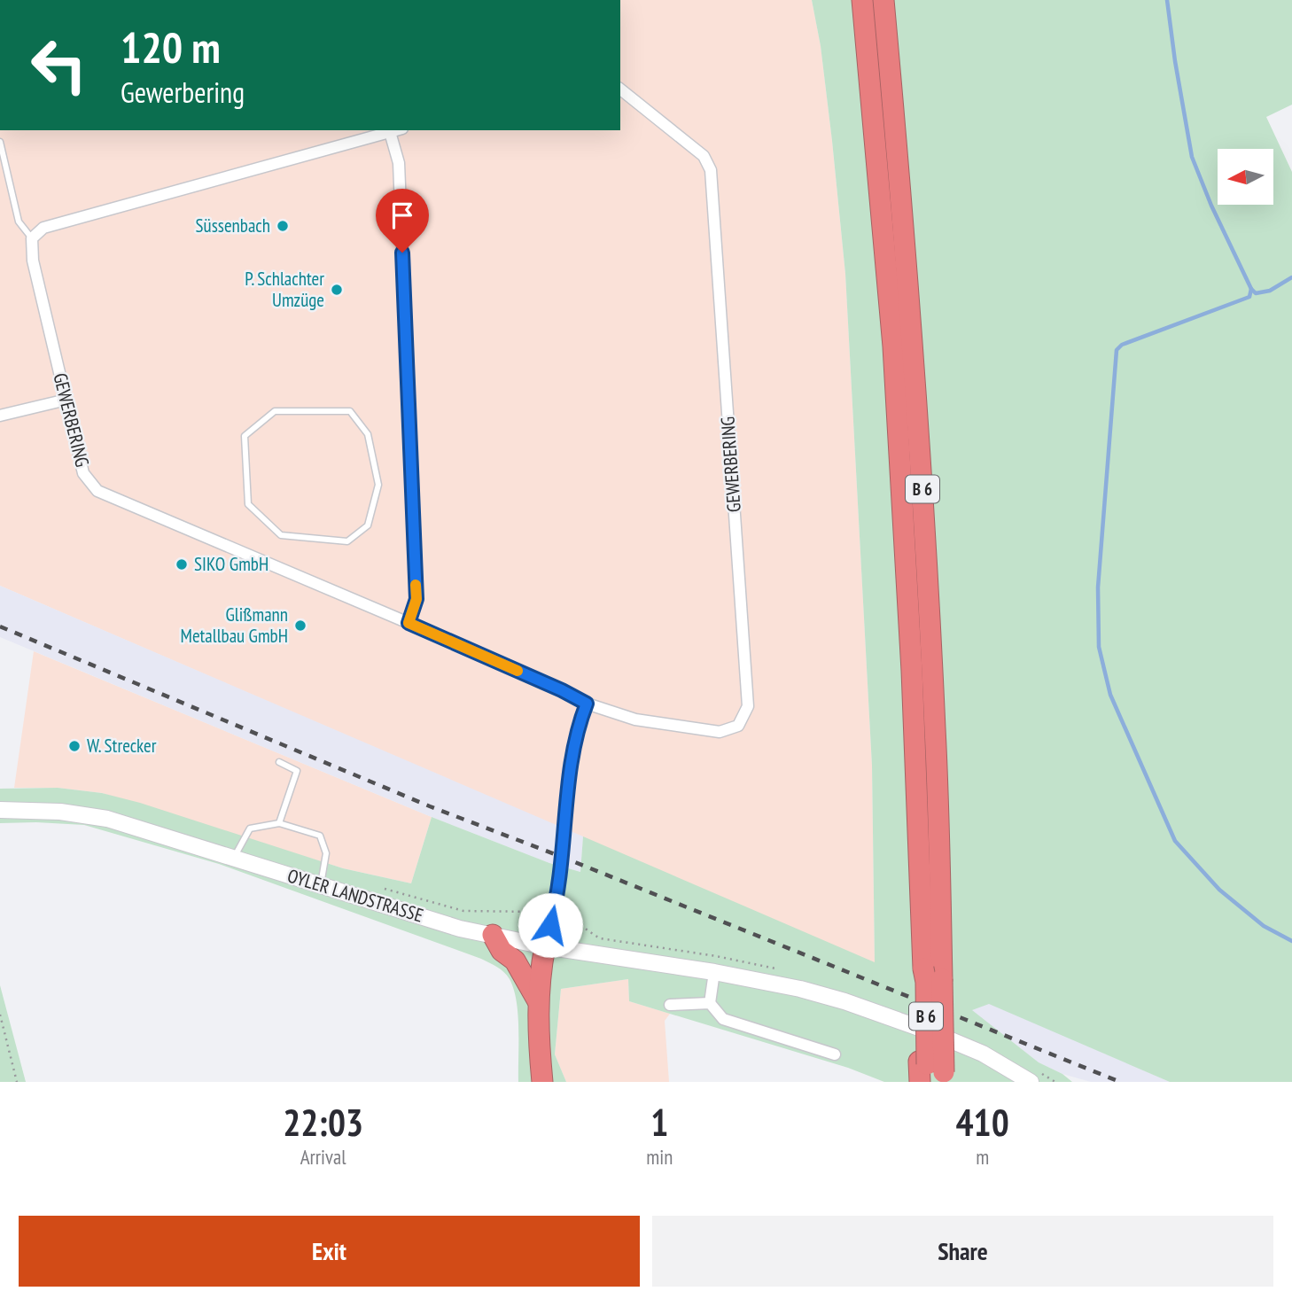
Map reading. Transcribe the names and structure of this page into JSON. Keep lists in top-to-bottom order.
{
  "streets": {
    "highway": ["B 6"],
    "main road": ["OYLER LANDSTRASSE"],
    "street": ["GEWERBERING"]
  },
  "places": [
    "Süssenbach",
    "P. Schlachter Umzüge",
    "SIKO GmbH",
    "Glißmann Metallbau GmbH",
    "W. Strecker"
  ],
  "north": "left",
  "page": {
    "turn": ["120 m", "Gewerbering"],
    "eta": [
      "22:03",
      "Arrival",
      "1",
      "min",
      "410",
      "m"
    ],
    "buttons": ["Exit", "Share"]
  }
}
